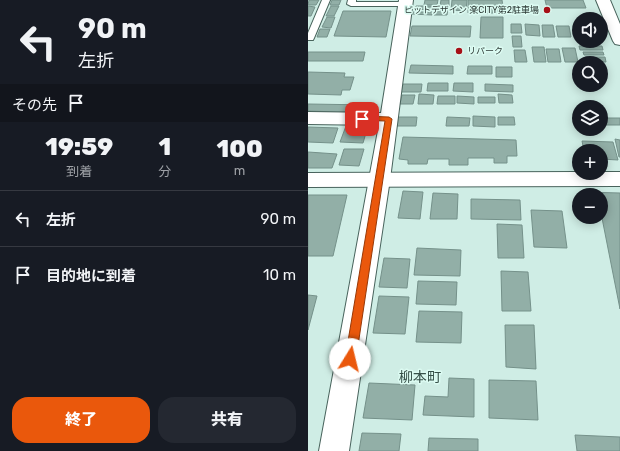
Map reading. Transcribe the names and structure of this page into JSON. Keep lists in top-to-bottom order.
{
  "districts": ["柳本町"],
  "places": ["ピットデザイン 楽CITY第2駐車場", "リパーク"],
  "page": {
    "turn": ["90 m", "左折"],
    "map_buttons": ["+", "−"],
    "then": "その先",
    "eta": [
      "19:59",
      "到着",
      "1",
      "分",
      "100",
      "m"
    ],
    "list": [
      {
        "name": "左折",
        "value": "90 m"
      },
      {
        "name": "目的地に到着",
        "value": "10 m"
      }
    ],
    "buttons": ["終了", "共有"]
  }
}
